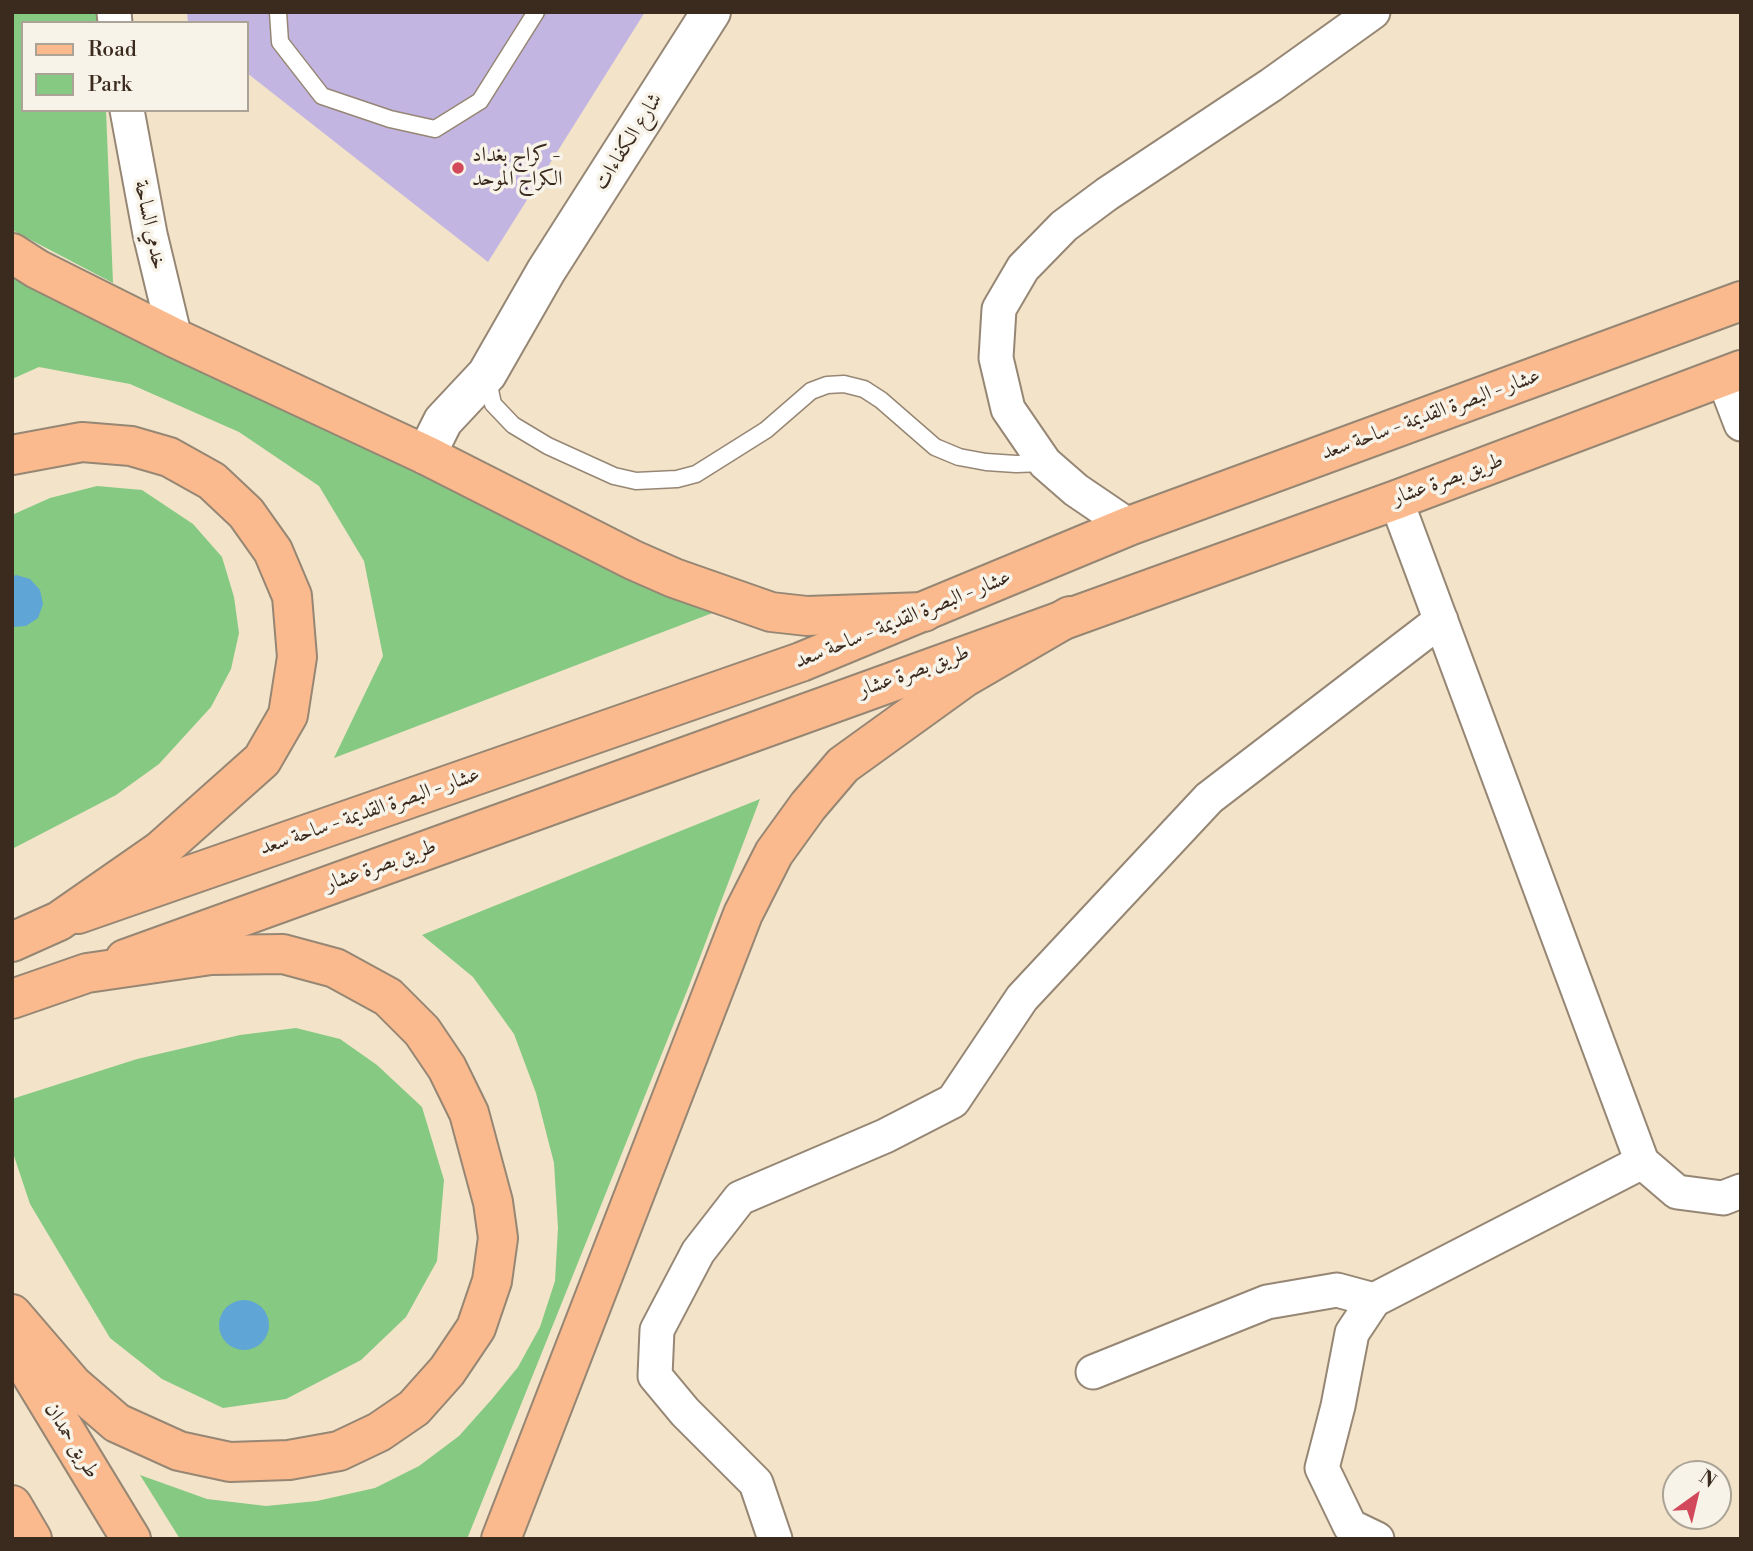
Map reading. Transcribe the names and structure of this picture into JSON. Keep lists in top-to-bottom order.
{
  "streets": {
    "main road": ["عشار - البصرة القديمة - ساحة سعد", "طريق بصرة عشار", "طريق حمدان"],
    "street": ["شارع الكفاءات", "خدمي الساحة"]
  },
  "places": ["كراج بغداد - الكراج الموحد"],
  "legend": ["Road", "Park"],
  "north": "top right"
}
